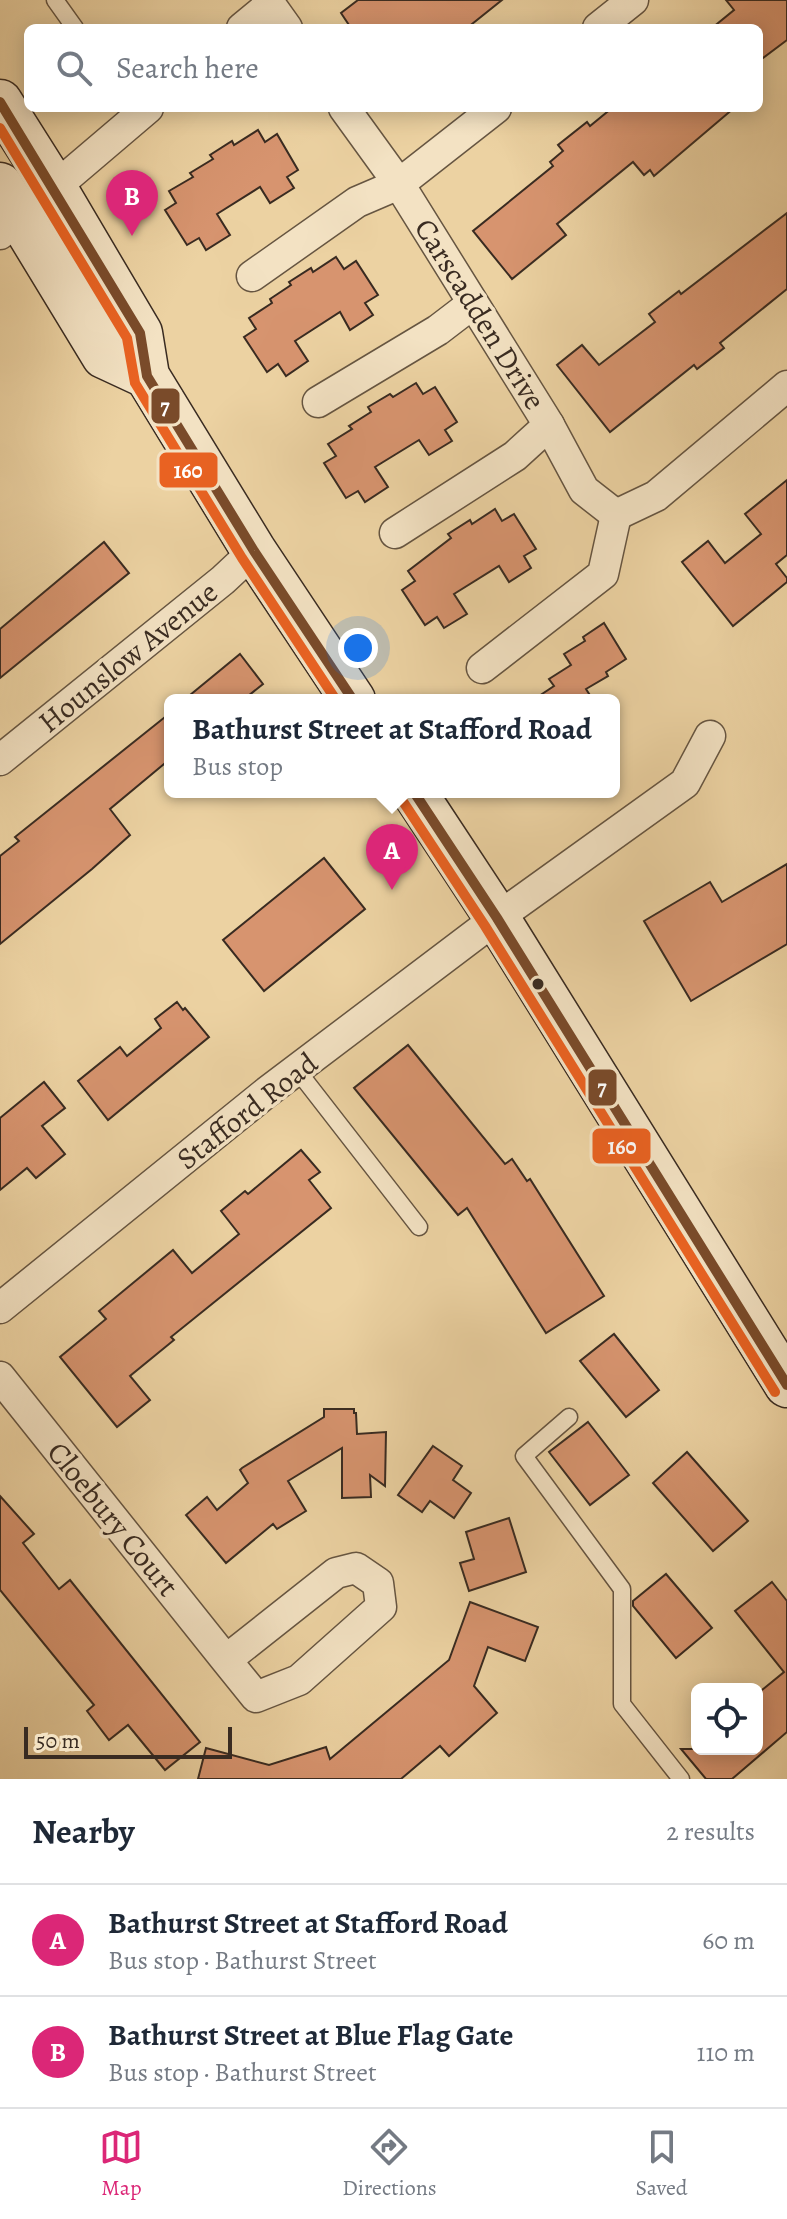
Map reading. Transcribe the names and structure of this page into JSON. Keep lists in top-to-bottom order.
{
  "streets": {
    "street": [
      "Carscadden Drive",
      "Hounslow Avenue",
      "Stafford Road",
      "Cloebury Court"
    ]
  },
  "lines": ["transit line 7", "transit line 160"],
  "scale_bar": "50 m",
  "page": {
    "search": "Search here",
    "pins": ["B", "A"],
    "popup": ["Bathurst Street at Stafford Road", "Bus stop"],
    "scale": "50 m",
    "heading": ["Nearby", "2 results"],
    "list": [
      {
        "mark": "A",
        "name": "Bathurst Street at Stafford Road",
        "note": "Bus stop · Bathurst Street",
        "value": "60 m"
      },
      {
        "mark": "B",
        "name": "Bathurst Street at Blue Flag Gate",
        "note": "Bus stop · Bathurst Street",
        "value": "110 m"
      }
    ],
    "nav": ["Map", "Directions", "Saved"]
  }
}
